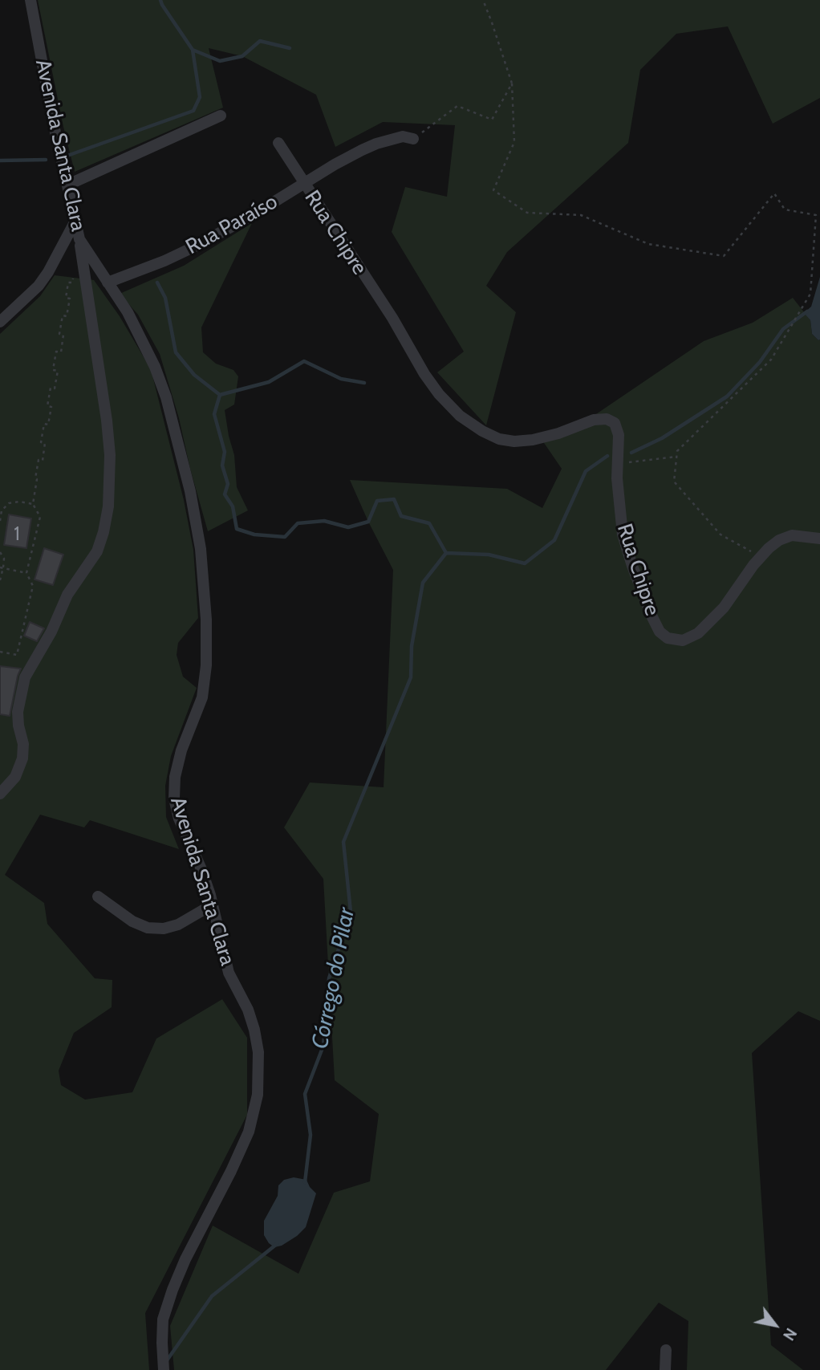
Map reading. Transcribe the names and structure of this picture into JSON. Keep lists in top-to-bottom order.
{
  "streets": {
    "street": ["Avenida Santa Clara", "Rua Paraíso", "Rua Chipre"]
  },
  "crossings": [
    ["Avenida Santa Clara", "Rua Paraíso"],
    ["Rua Paraíso", "Rua Chipre"]
  ],
  "water": ["Córrego do Pilar"],
  "house_numbers": ["1"],
  "north": "bottom right"
}
